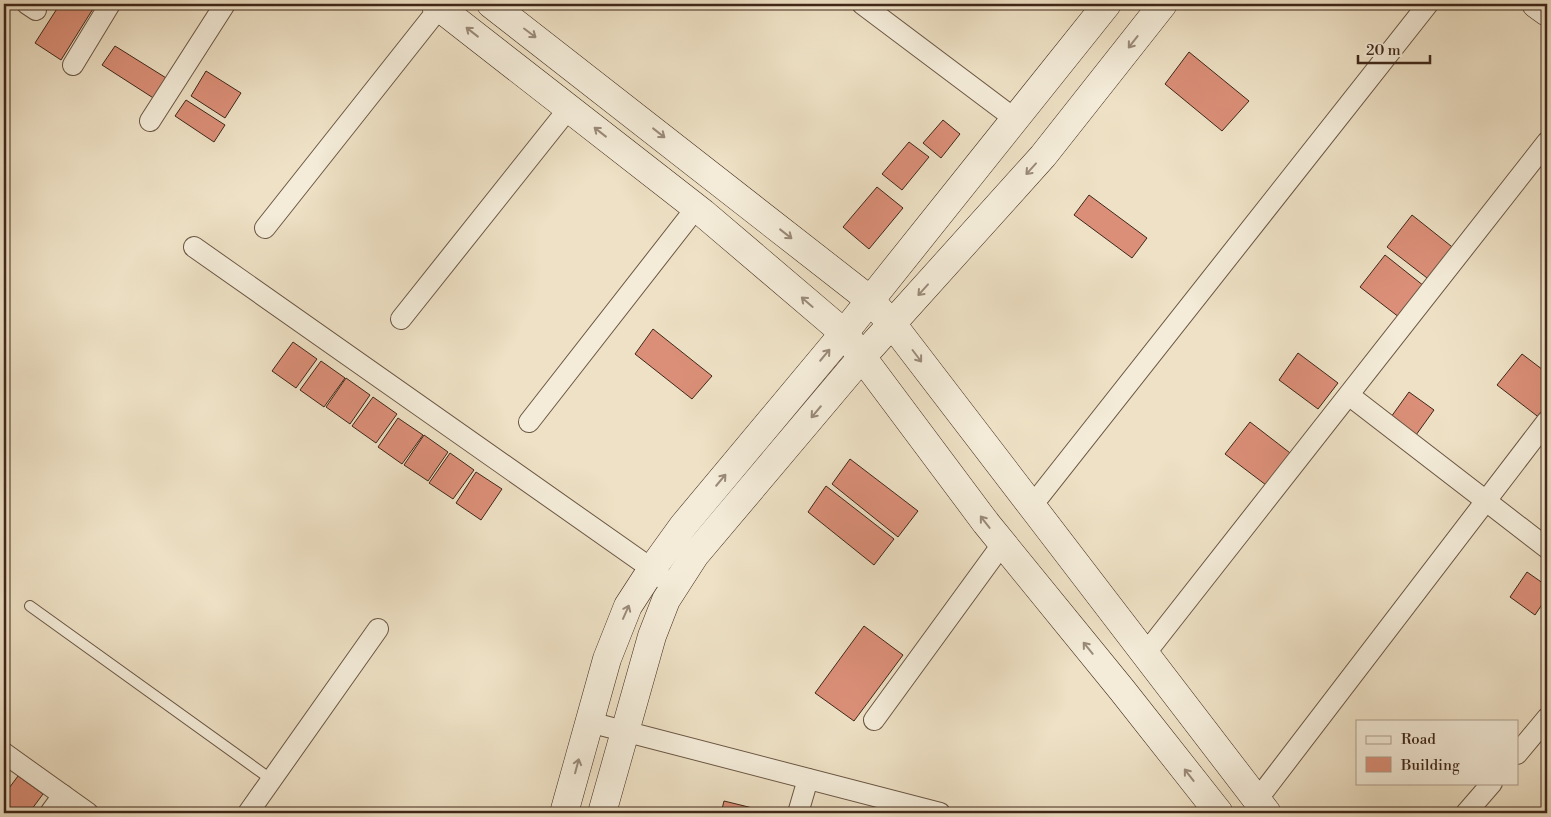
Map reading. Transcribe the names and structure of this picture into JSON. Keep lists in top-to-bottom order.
{
  "legend": ["Road", "Building"],
  "scale_bar": "20 m"
}
